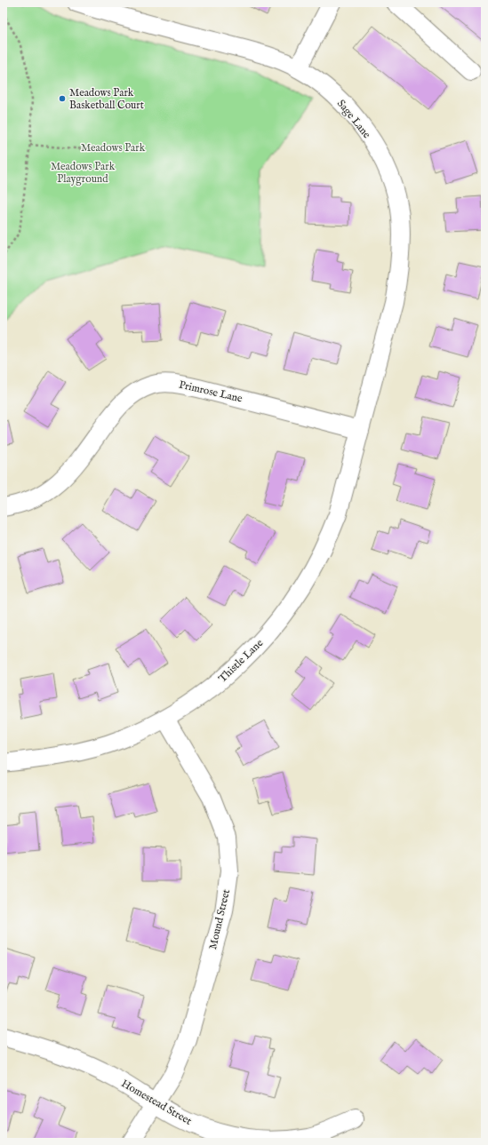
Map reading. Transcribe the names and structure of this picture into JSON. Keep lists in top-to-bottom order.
{
  "streets": {
    "street": [
      "Sage Lane",
      "Primrose Lane",
      "Thistle Lane",
      "Mound Street",
      "Homestead Street"
    ]
  },
  "crossings": [
    ["Sage Lane", "Primrose Lane"],
    ["Sage Lane", "Thistle Lane"],
    ["Primrose Lane", "Thistle Lane"],
    ["Thistle Lane", "Mound Street"],
    ["Mound Street", "Homestead Street"]
  ],
  "parks": ["Meadows Park", "Meadows Park Playground"],
  "places": ["Meadows Park Basketball Court"]
}
